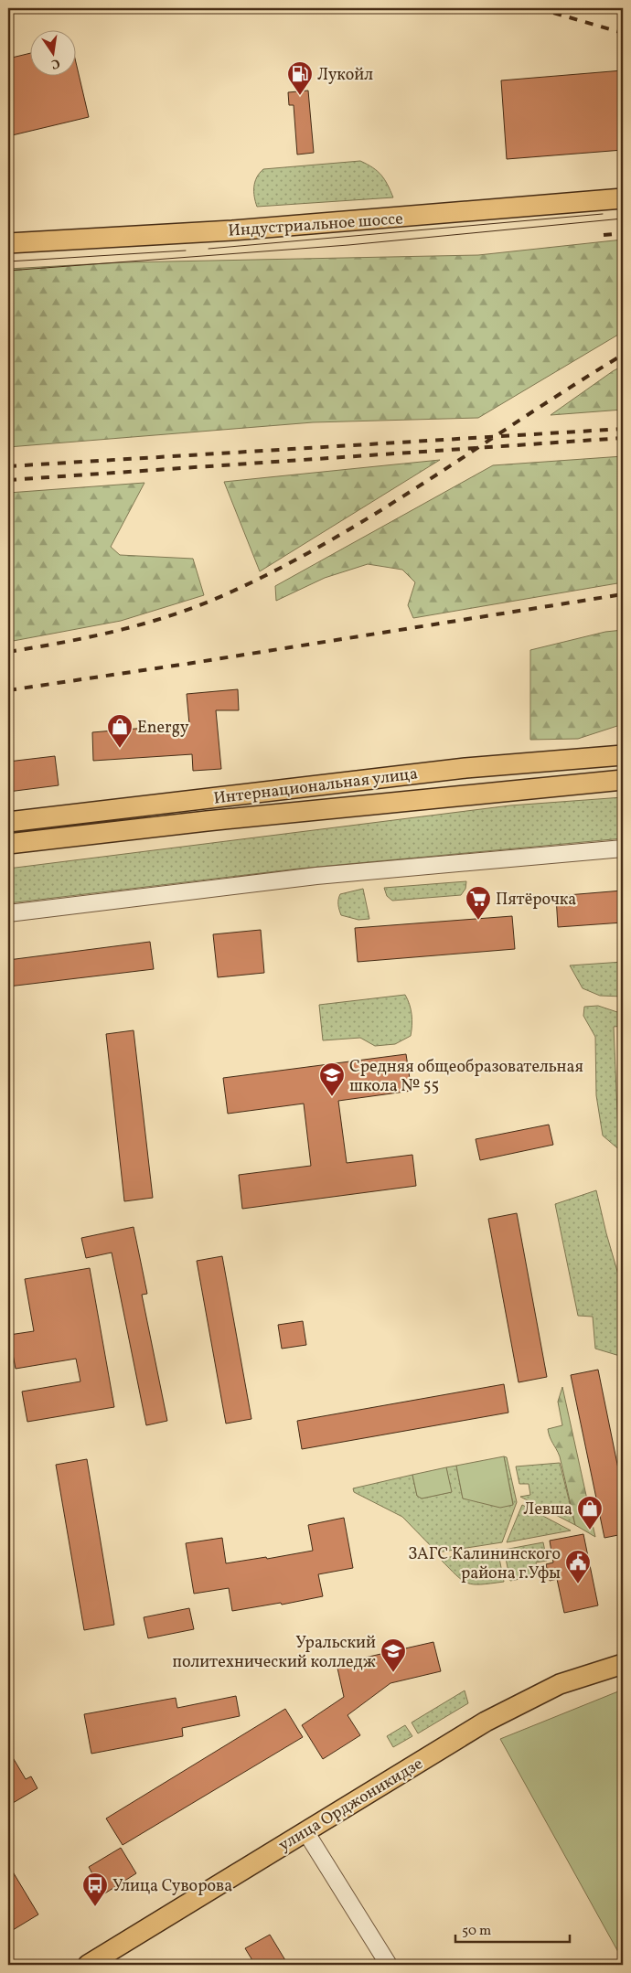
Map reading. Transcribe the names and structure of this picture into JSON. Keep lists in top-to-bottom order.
{
  "streets": {
    "main road": ["Индустриальное шоссе", "Интернациональная улица", "улица Орджоникидзе"]
  },
  "places": {
    "fuel station": ["Лукойл"],
    "shop": ["Energy", "Левша"],
    "supermarket": ["Пятёрочка"],
    "school or university": ["Средняя общеобразовательная школа № 55", "Уральский политехнический колледж"],
    "public building": ["ЗАГС Калининского района г.Уфы"],
    "bus stop": ["Улица Суворова"]
  },
  "scale_bar": "50 m",
  "north": "bottom"
}
